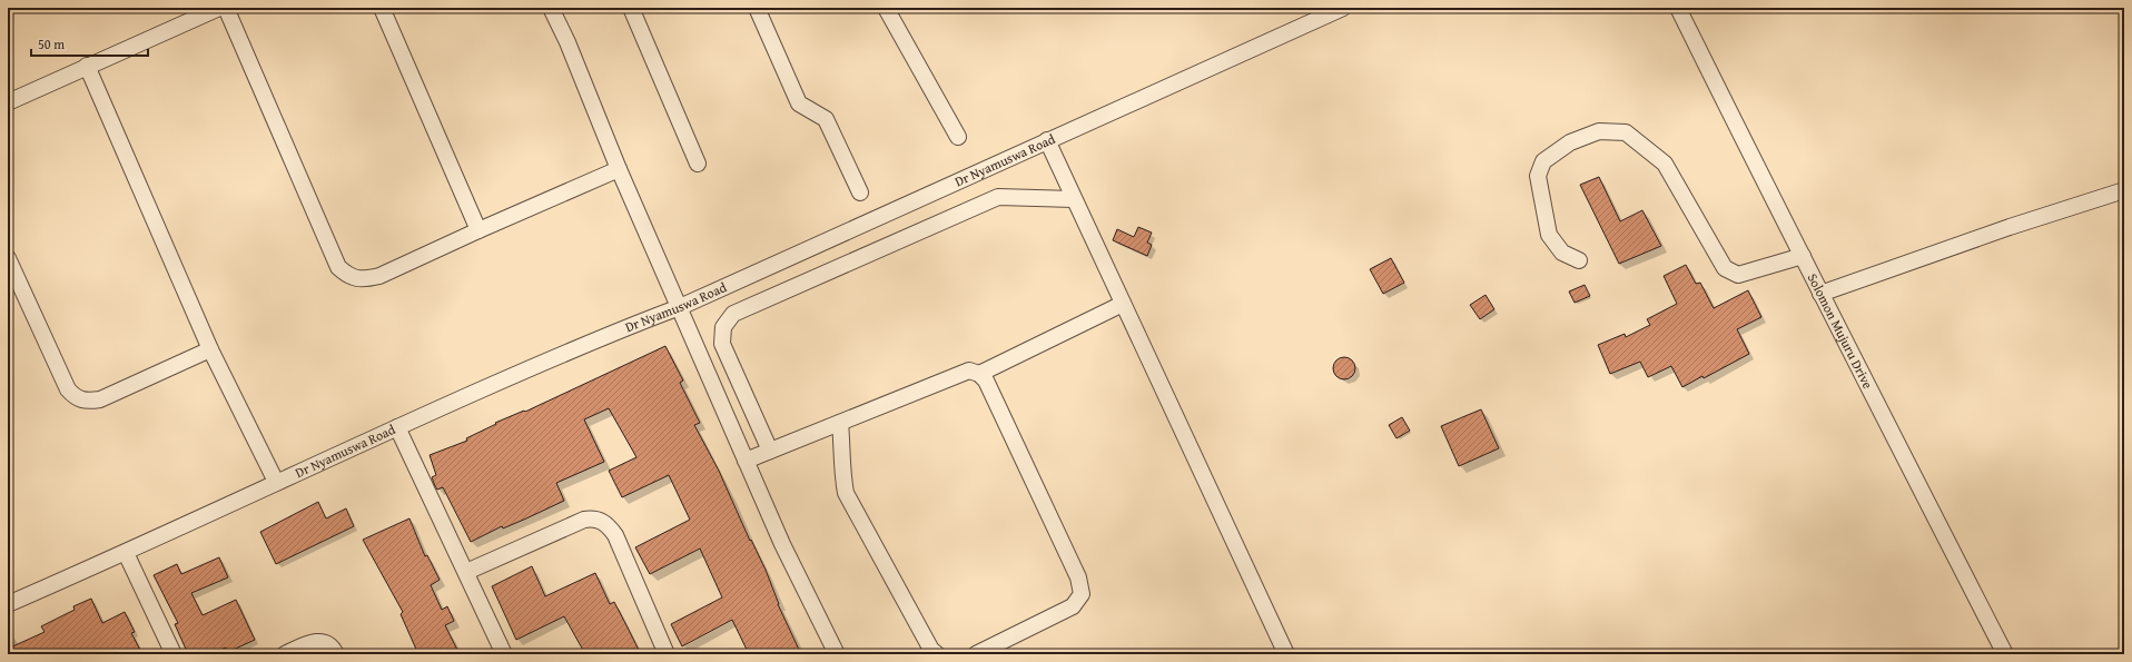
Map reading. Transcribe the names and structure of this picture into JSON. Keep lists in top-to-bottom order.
{
  "streets": {
    "street": ["Dr Nyamuswa Road", "Solomon Mujuru Drive"]
  },
  "scale_bar": "50 m"
}
